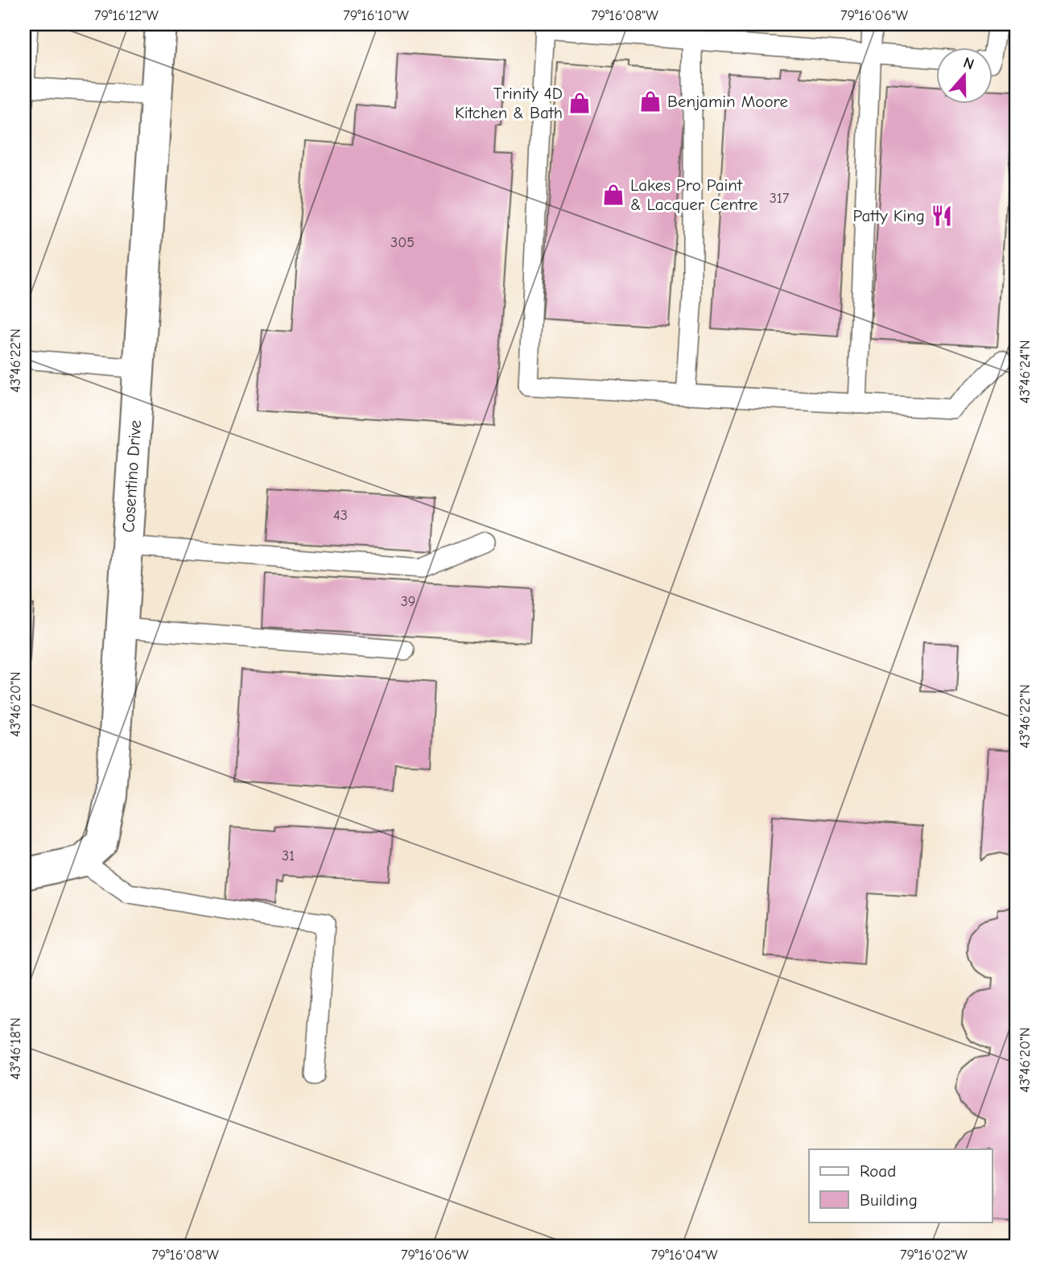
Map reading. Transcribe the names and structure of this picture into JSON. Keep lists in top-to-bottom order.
{
  "streets": {
    "street": ["Cosentino Drive"]
  },
  "places": {
    "shop": ["Benjamin Moore", "Trinity 4D Kitchen & Bath", "Lakes Pro Paint & Lacquer Centre"],
    "restaurant": ["Patty King"]
  },
  "house_numbers": [
    "317",
    "305",
    "43",
    "39",
    "31"
  ],
  "legend": ["Road", "Building"],
  "north": "top",
  "coordinates": [
    "79°16'12\"W",
    "79°16'10\"W",
    "79°16'08\"W",
    "79°16'06\"W",
    "43°46'22\"N",
    "43°46'24\"N",
    "43°46'20\"N",
    "43°46'18\"N",
    "79°16'04\"W",
    "79°16'02\"W"
  ]
}
